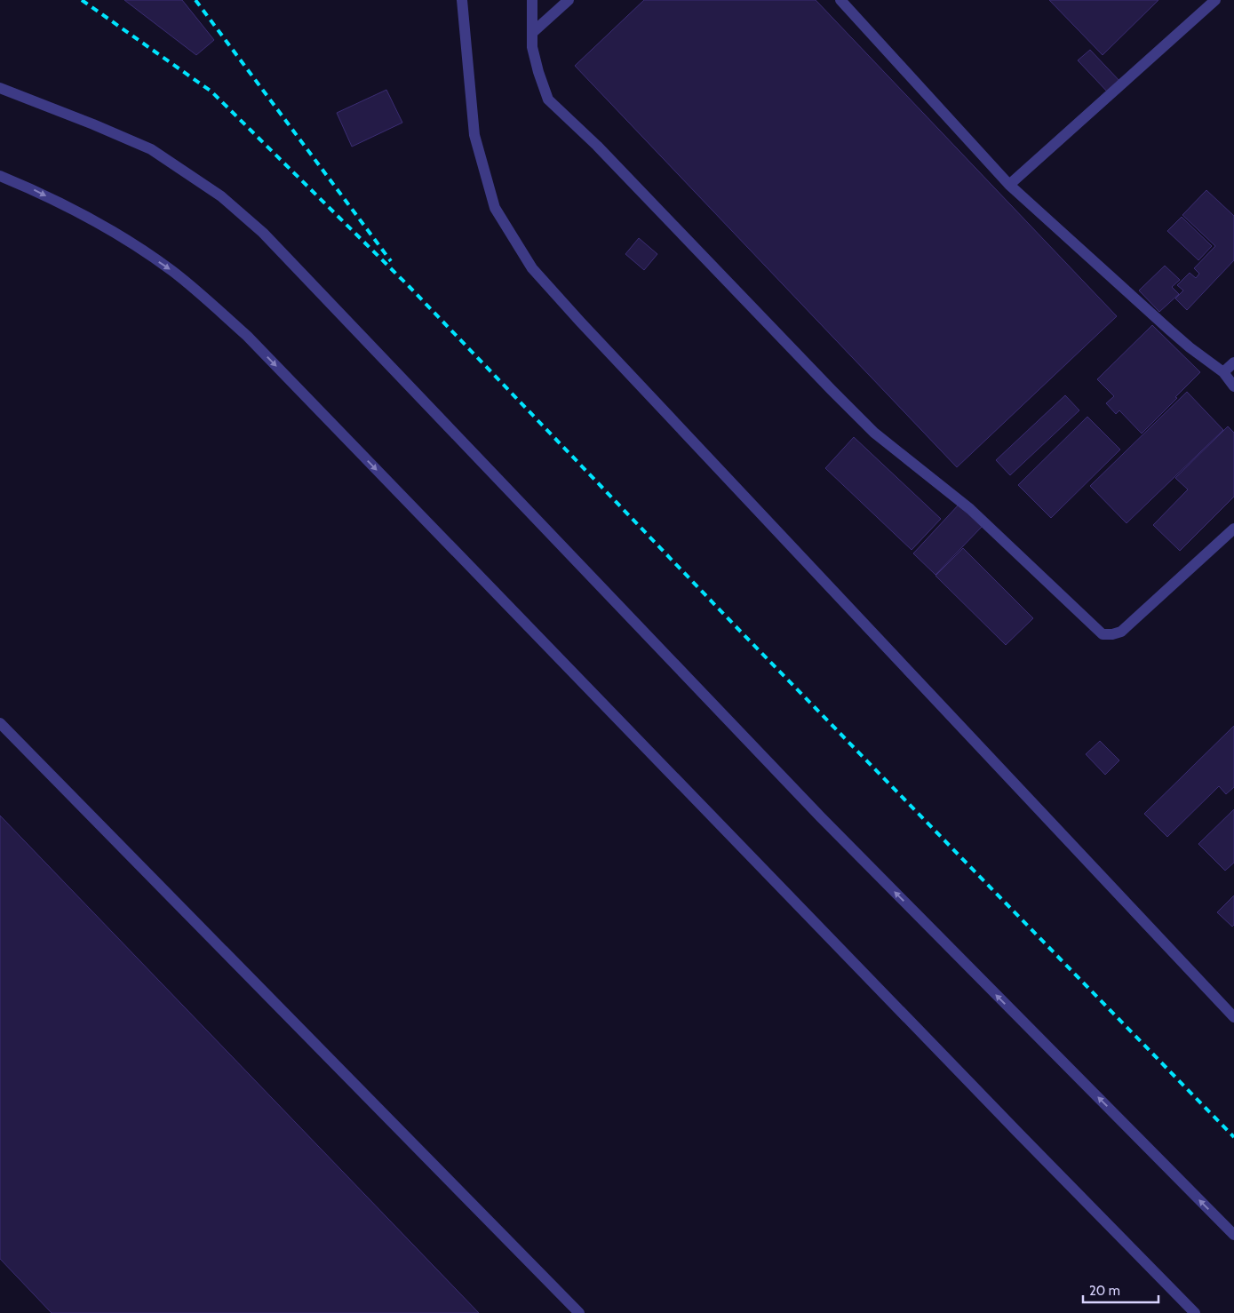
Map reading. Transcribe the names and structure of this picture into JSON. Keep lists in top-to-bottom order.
{
  "scale_bar": "20 m"
}
